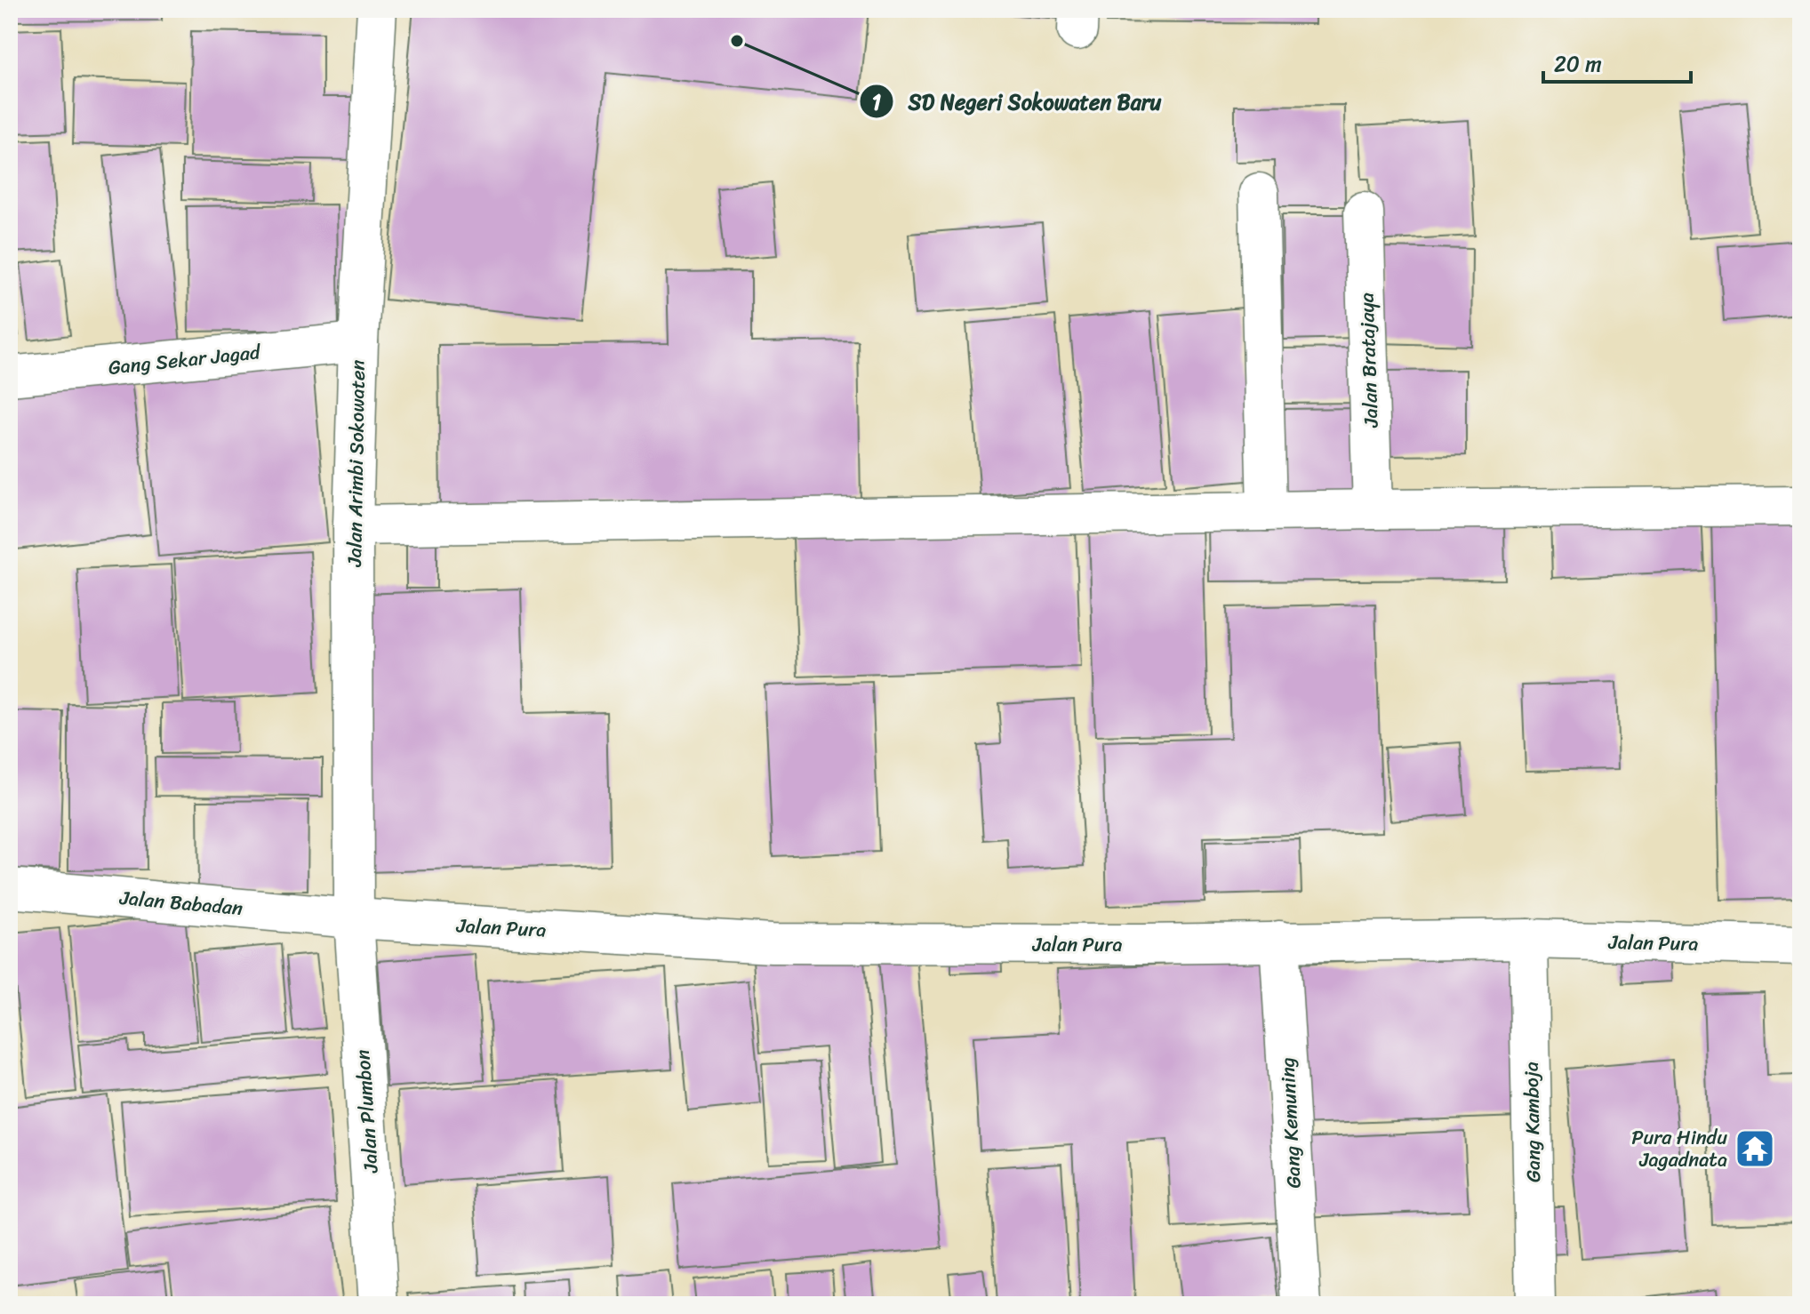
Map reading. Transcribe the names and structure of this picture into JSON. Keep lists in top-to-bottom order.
{
  "streets": {
    "street": [
      "Gang Sekar Jagad",
      "Jalan Bratajaya",
      "Jalan Arimbi Sokowaten",
      "Jalan Babadan",
      "Jalan Pura",
      "Jalan Plumbon",
      "Gang Kamboja",
      "Gang Kemuning"
    ]
  },
  "crossings": [
    ["Gang Sekar Jagad", "Jalan Arimbi Sokowaten"],
    ["Jalan Arimbi Sokowaten", "Jalan Babadan"],
    ["Jalan Arimbi Sokowaten", "Jalan Pura"],
    ["Jalan Arimbi Sokowaten", "Jalan Plumbon"],
    ["Jalan Babadan", "Jalan Pura"],
    ["Jalan Babadan", "Jalan Plumbon"],
    ["Jalan Pura", "Jalan Plumbon"],
    ["Jalan Pura", "Gang Kamboja"],
    ["Jalan Pura", "Gang Kemuning"]
  ],
  "places": {
    "other": ["SD Negeri Sokowaten Baru"],
    "temple": ["Pura Hindu Jagadnata"]
  },
  "scale_bar": "20 m"
}
